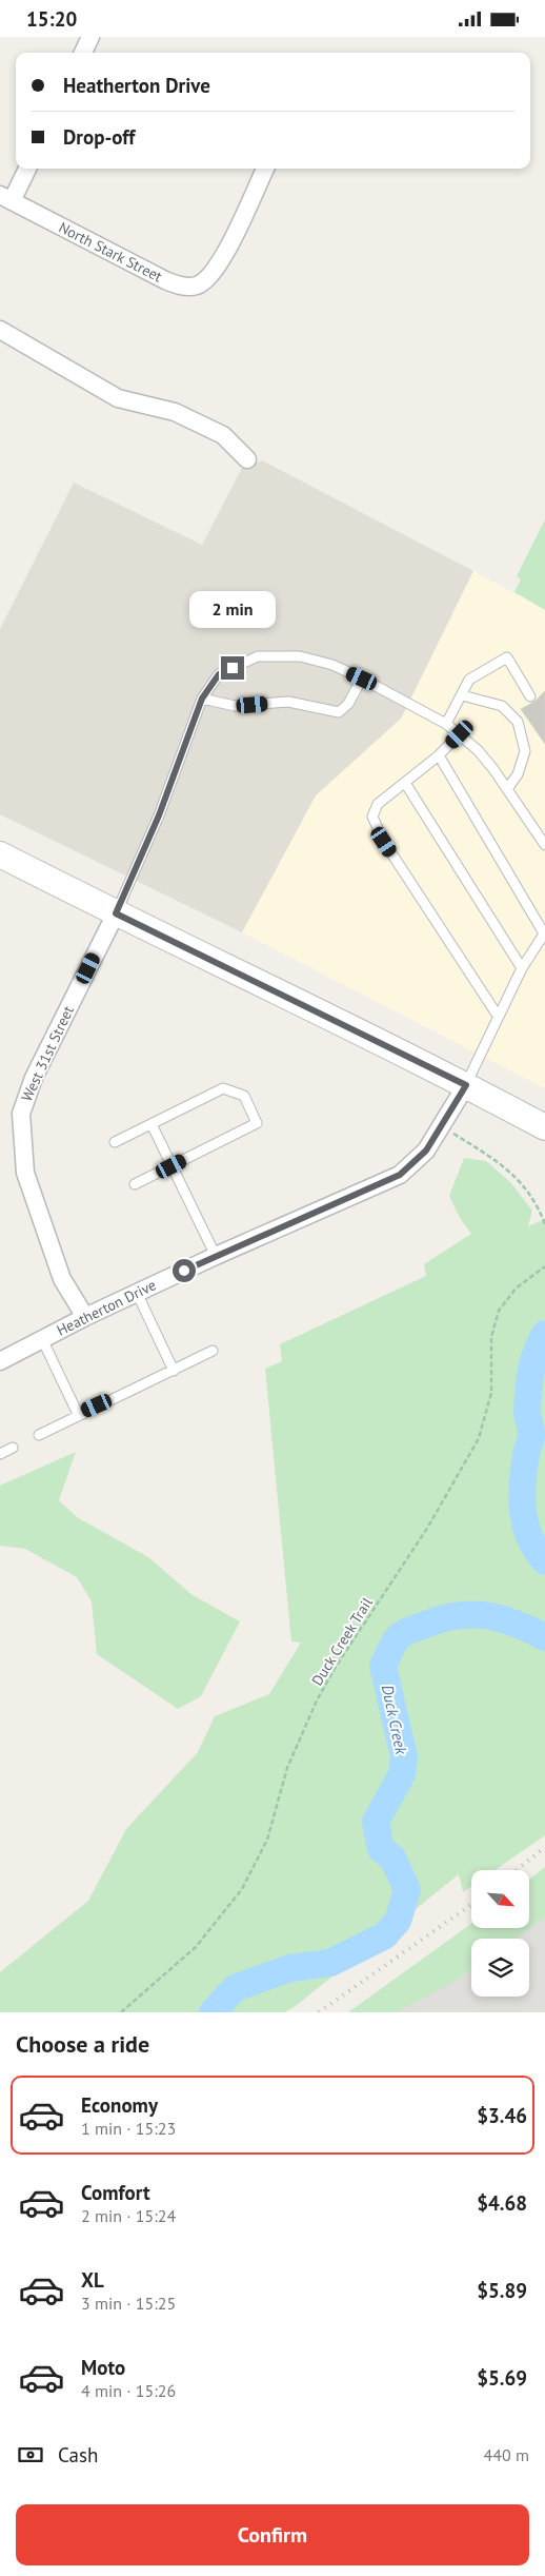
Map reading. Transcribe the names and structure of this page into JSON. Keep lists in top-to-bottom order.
{
  "streets": {
    "street": ["North Stark Street", "West 31st Street", "Heatherton Drive"],
    "path": ["Duck Creek Trail"]
  },
  "crossings": [
    ["West 31st Street", "Heatherton Drive"]
  ],
  "water": ["Duck Creek"],
  "north": "bottom right",
  "page": {
    "status": "15:20",
    "banner": ["Heatherton Drive", "Drop-off"],
    "bubble": "2 min",
    "heading": "Choose a ride",
    "list": [
      {
        "name": "Economy",
        "note": "1 min · 15:23",
        "value": "$3.46"
      },
      {
        "name": "Comfort",
        "note": "2 min · 15:24",
        "value": "$4.68"
      },
      {
        "name": "XL",
        "note": "3 min · 15:25",
        "value": "$5.89"
      },
      {
        "name": "Moto",
        "note": "4 min · 15:26",
        "value": "$5.69"
      }
    ],
    "pay": ["Cash", "440 m"],
    "buttons": "Confirm"
  }
}
